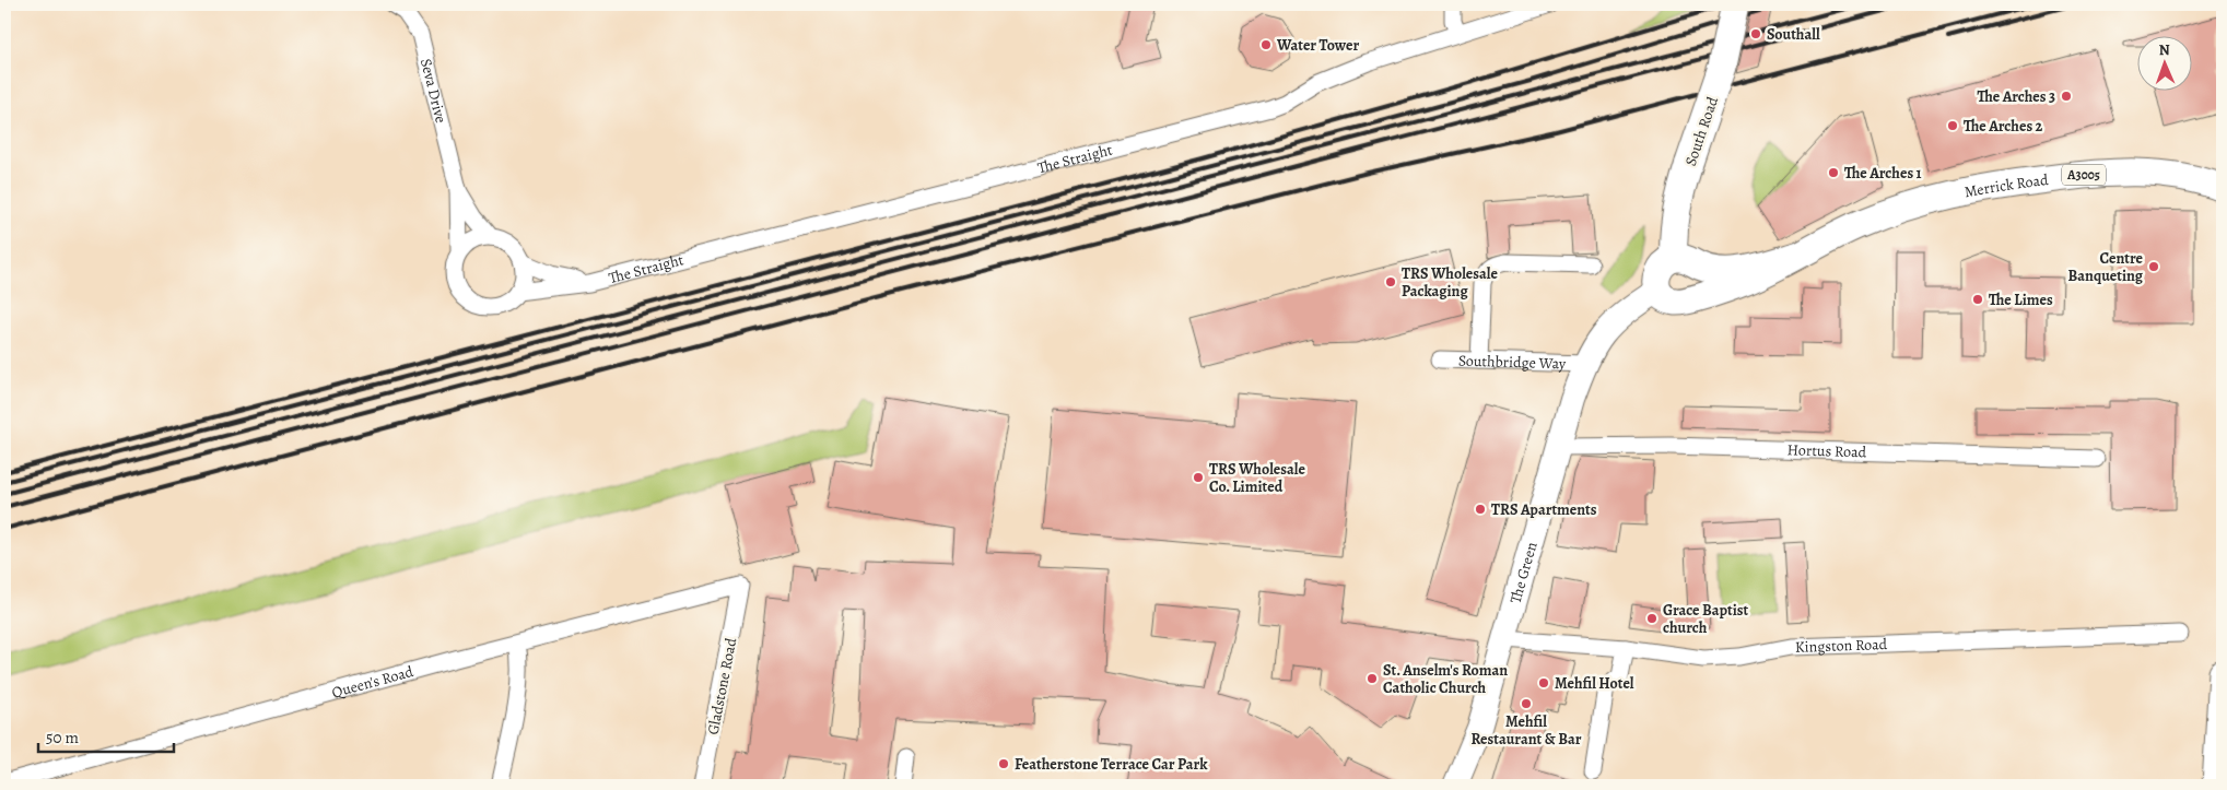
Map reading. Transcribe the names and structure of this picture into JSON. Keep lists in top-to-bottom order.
{
  "streets": {
    "main road": ["South Road", "A3005", "Merrick Road"],
    "street": [
      "Seva Drive",
      "The Straight",
      "Southbridge Way",
      "Hortus Road",
      "The Green",
      "Kingston Road",
      "Queen's Road",
      "Gladstone Road"
    ]
  },
  "crossings": [
    ["Seva Drive", "The Straight"],
    ["South Road", "A3005"],
    ["South Road", "Merrick Road"],
    ["South Road", "The Green"],
    ["A3005", "Merrick Road"],
    ["A3005", "The Green"],
    ["Merrick Road", "The Green"],
    ["Southbridge Way", "The Green"],
    ["Hortus Road", "The Green"],
    ["The Green", "Kingston Road"],
    ["Queen's Road", "Gladstone Road"]
  ],
  "places": [
    "Southall",
    "Water Tower",
    "The Arches 3",
    "The Arches 2",
    "The Arches 1",
    "Centre Banqueting",
    "TRS Wholesale Packaging",
    "The Limes",
    "TRS Wholesale Co. Limited",
    "TRS Apartments",
    "Grace Baptist church",
    "St. Anselm's Roman Catholic Church",
    "Mehfil Hotel",
    "Mehfil Restaurant & Bar",
    "Featherstone Terrace Car Park"
  ],
  "scale_bar": "50 m",
  "north": "top"
}
